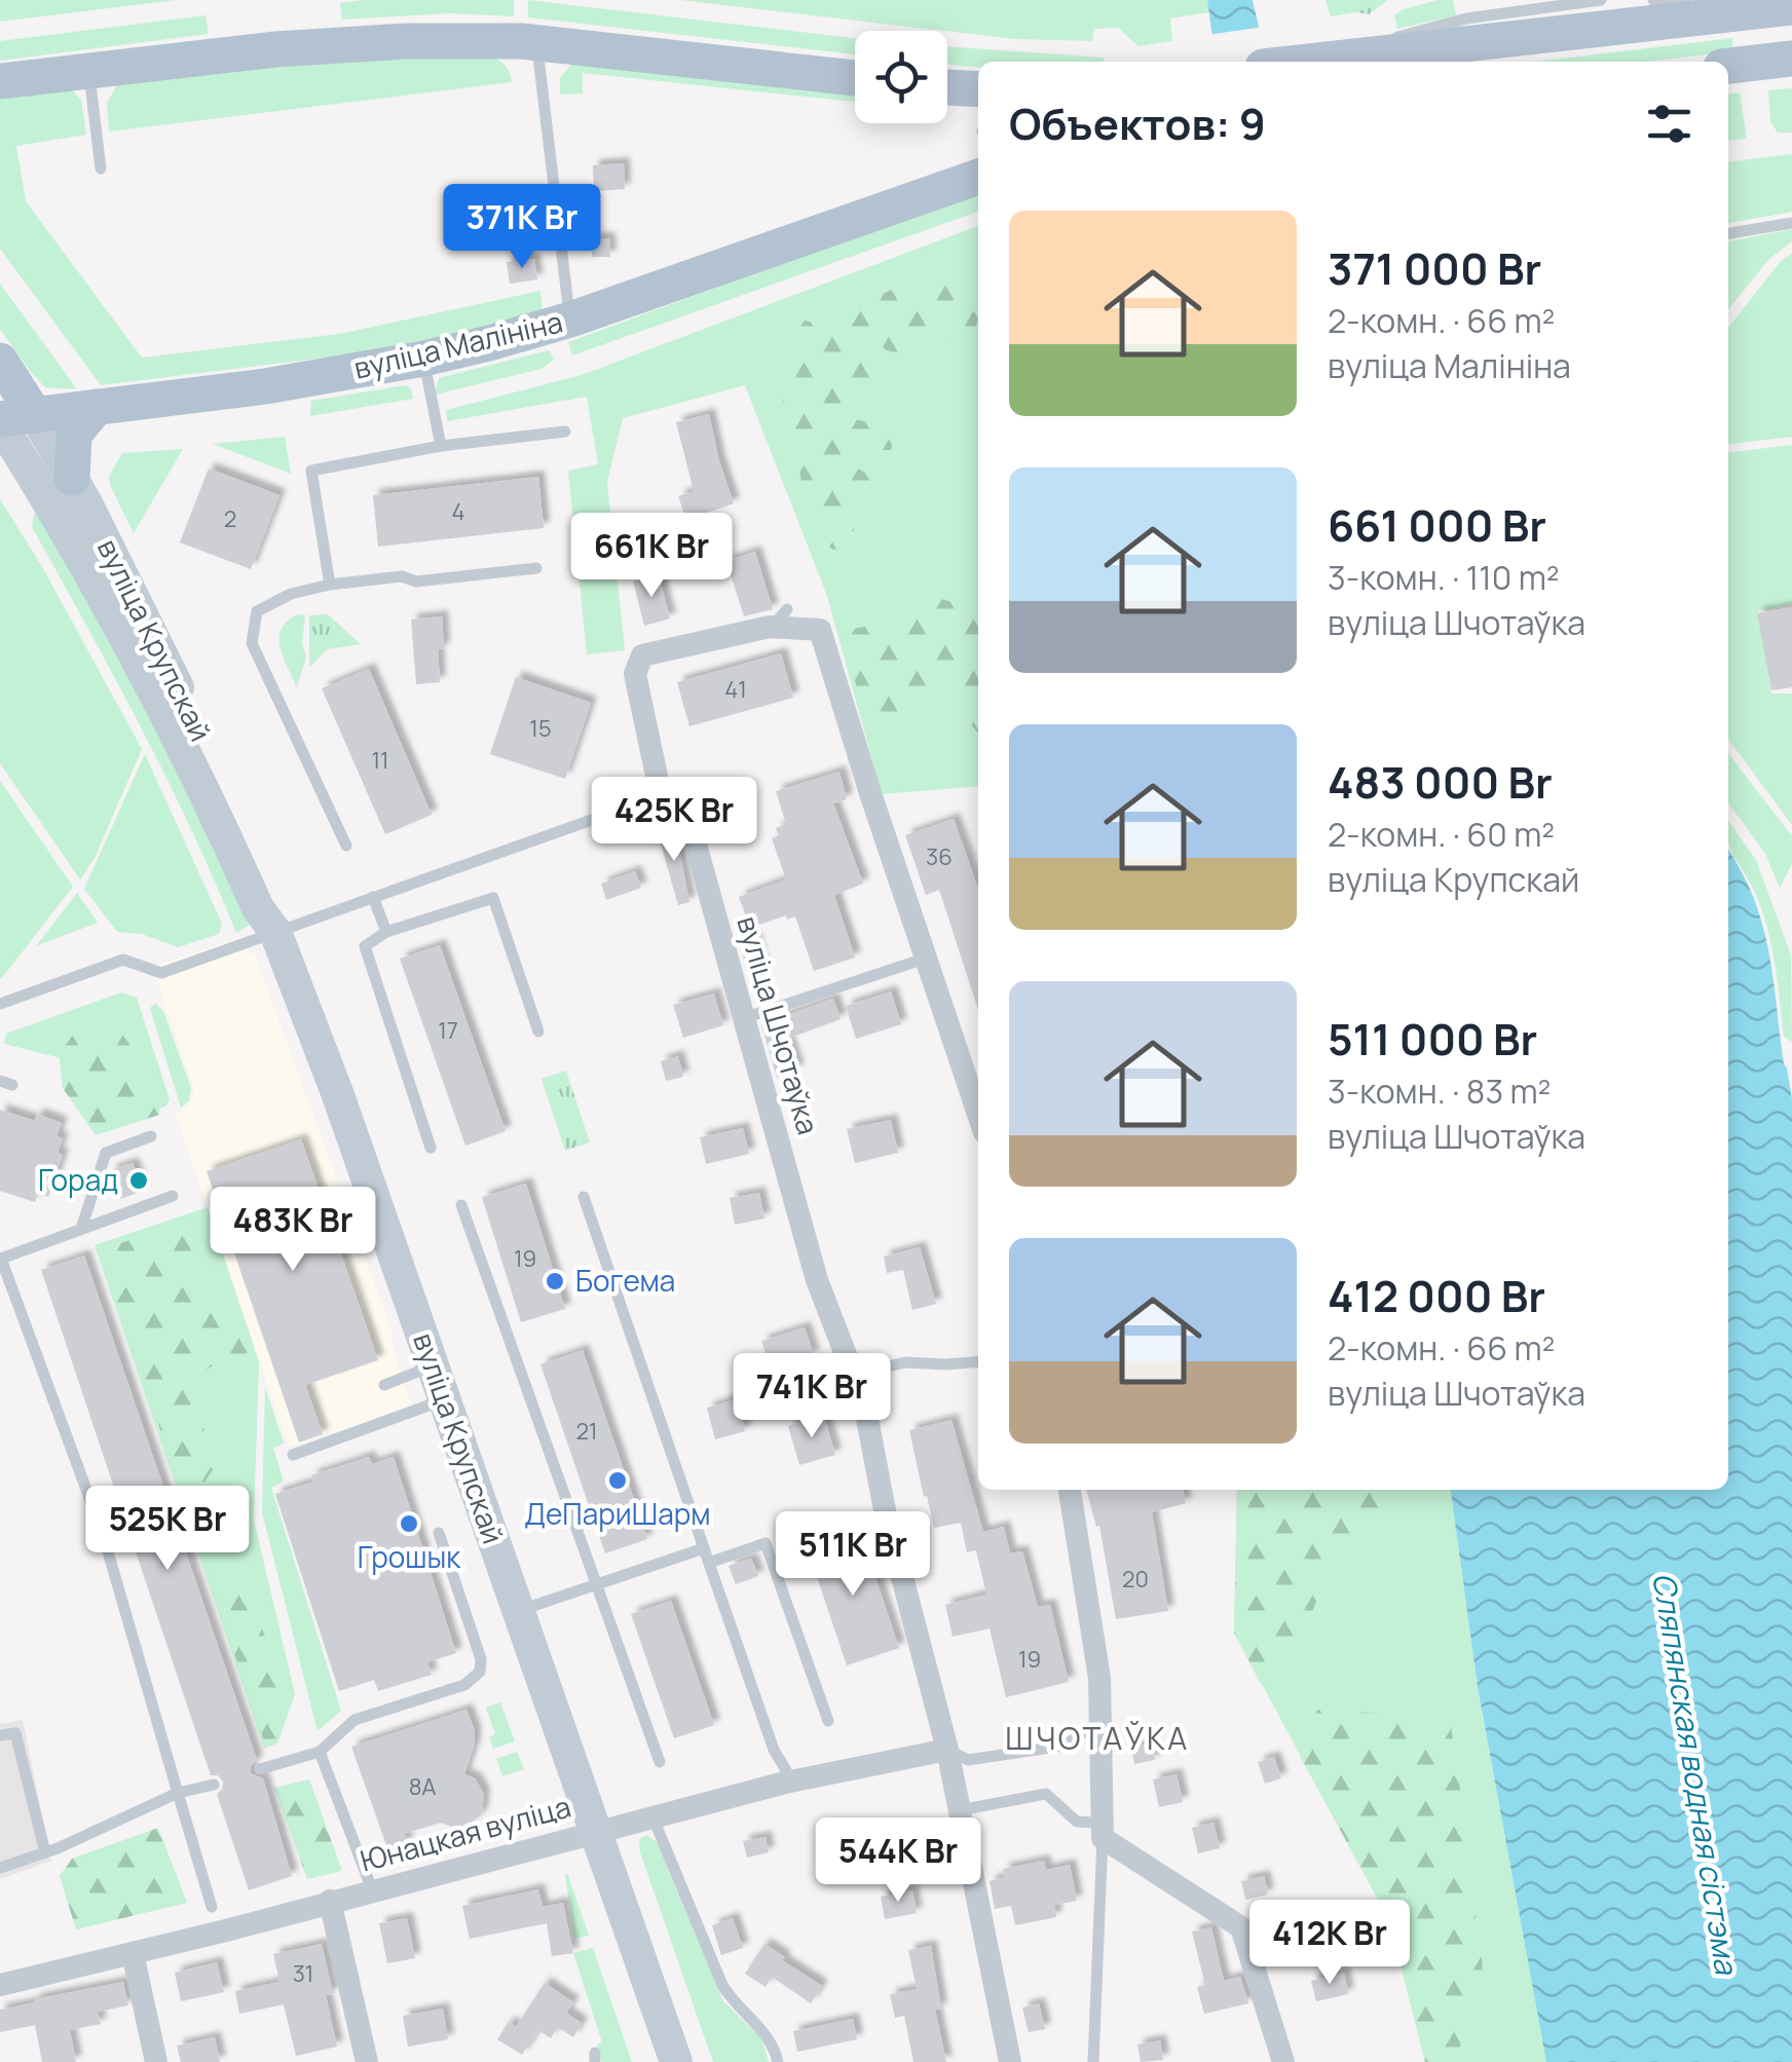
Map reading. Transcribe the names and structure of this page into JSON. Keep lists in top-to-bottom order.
{
  "streets": {
    "main road": ["вуліца Малініна", "вуліца Крупскай"],
    "street": ["вуліца Шчотаўка", "Юнацкая вуліца"]
  },
  "crossings": [
    ["вуліца Малініна", "вуліца Крупскай"],
    ["вуліца Крупскай", "Юнацкая вуліца"],
    ["вуліца Шчотаўка", "Юнацкая вуліца"]
  ],
  "districts": ["ШЧОТАЎКА"],
  "water": ["Сляпянская водная сістэма"],
  "places": [
    "Горад",
    "Богема",
    "ДеПариШарм",
    "Грошык"
  ],
  "house_numbers": [
    "4",
    "2",
    "41",
    "15",
    "11",
    "36",
    "17",
    "19",
    "21",
    "20",
    "19",
    "8А",
    "31"
  ],
  "page": {
    "heading": "Объектов: 9",
    "price": [
      "371K Br",
      "661K Br",
      "425K Br",
      "483K Br",
      "741K Br",
      "525K Br",
      "511K Br",
      "544K Br",
      "412K Br"
    ],
    "list": [
      {
        "name": "371 000 Br",
        "note": "2-комн. · 66 m² · вуліца Малініна"
      },
      {
        "name": "661 000 Br",
        "note": "3-комн. · 110 m² · вуліца Шчотаўка"
      },
      {
        "name": "483 000 Br",
        "note": "2-комн. · 60 m² · вуліца Крупскай"
      },
      {
        "name": "511 000 Br",
        "note": "3-комн. · 83 m² · вуліца Шчотаўка"
      },
      {
        "name": "412 000 Br",
        "note": "2-комн. · 66 m² · вуліца Шчотаўка"
      }
    ]
  }
}
